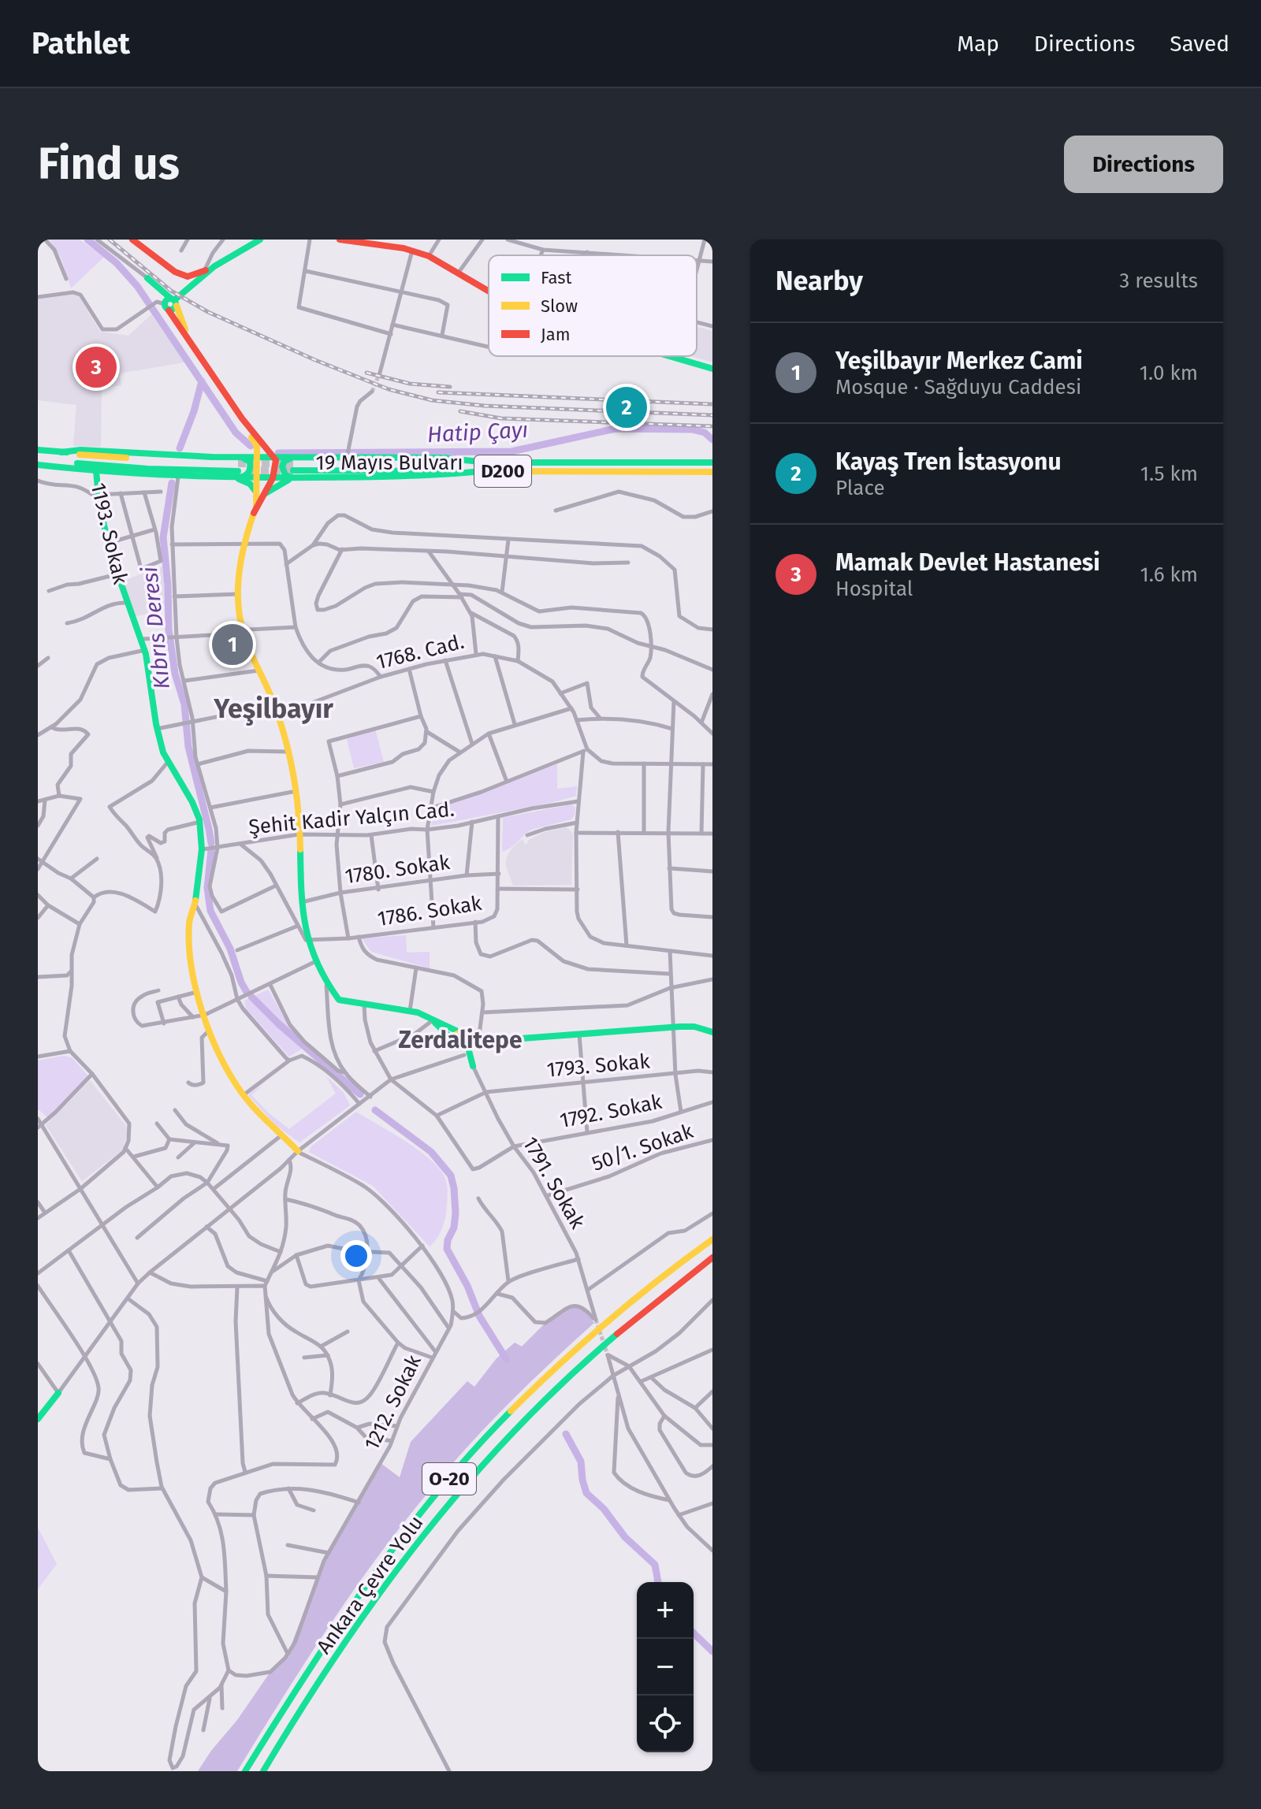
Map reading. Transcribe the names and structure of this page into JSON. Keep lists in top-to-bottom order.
{
  "streets": {
    "main road": [
      "19 Mayıs Bulvarı",
      "D200",
      "1193. Sokak",
      "O-20",
      "Ankara Çevre Yolu"
    ],
    "street": [
      "1768. Cad.",
      "Şehit Kadir Yalçın Cad.",
      "1780. Sokak",
      "1786. Sokak",
      "1793. Sokak",
      "1792. Sokak",
      "50/1. Sokak",
      "1791. Sokak",
      "1212. Sokak"
    ]
  },
  "crossings": [
    ["1193. Sokak", "1768. Cad."],
    ["1193. Sokak", "Şehit Kadir Yalçın Cad."],
    ["Şehit Kadir Yalçın Cad.", "1786. Sokak"],
    ["1780. Sokak", "1786. Sokak"],
    ["1793. Sokak", "1791. Sokak"],
    ["1792. Sokak", "1791. Sokak"],
    ["50/1. Sokak", "1791. Sokak"]
  ],
  "districts": ["Yeşilbayır", "Zerdalitepe"],
  "water": ["Hatip Çayı", "Kıbrıs Deresi"],
  "legend": ["Fast", "Slow", "Jam"],
  "page": {
    "header": "Pathlet",
    "nav": ["Map", "Directions", "Saved"],
    "buttons": "Directions",
    "title": "Find us",
    "heading": ["Nearby", "3 results"],
    "list": [
      {
        "mark": "1",
        "name": "Yeşilbayır Merkez Cami",
        "note": "Mosque · Sağduyu Caddesi",
        "value": "1.0 km"
      },
      {
        "mark": "2",
        "name": "Kayaş Tren İstasyonu",
        "note": "Place",
        "value": "1.5 km"
      },
      {
        "mark": "3",
        "name": "Mamak Devlet Hastanesi",
        "note": "Hospital",
        "value": "1.6 km"
      }
    ],
    "pins": ["3", "2", "1"],
    "map_buttons": ["+", "−"]
  }
}
